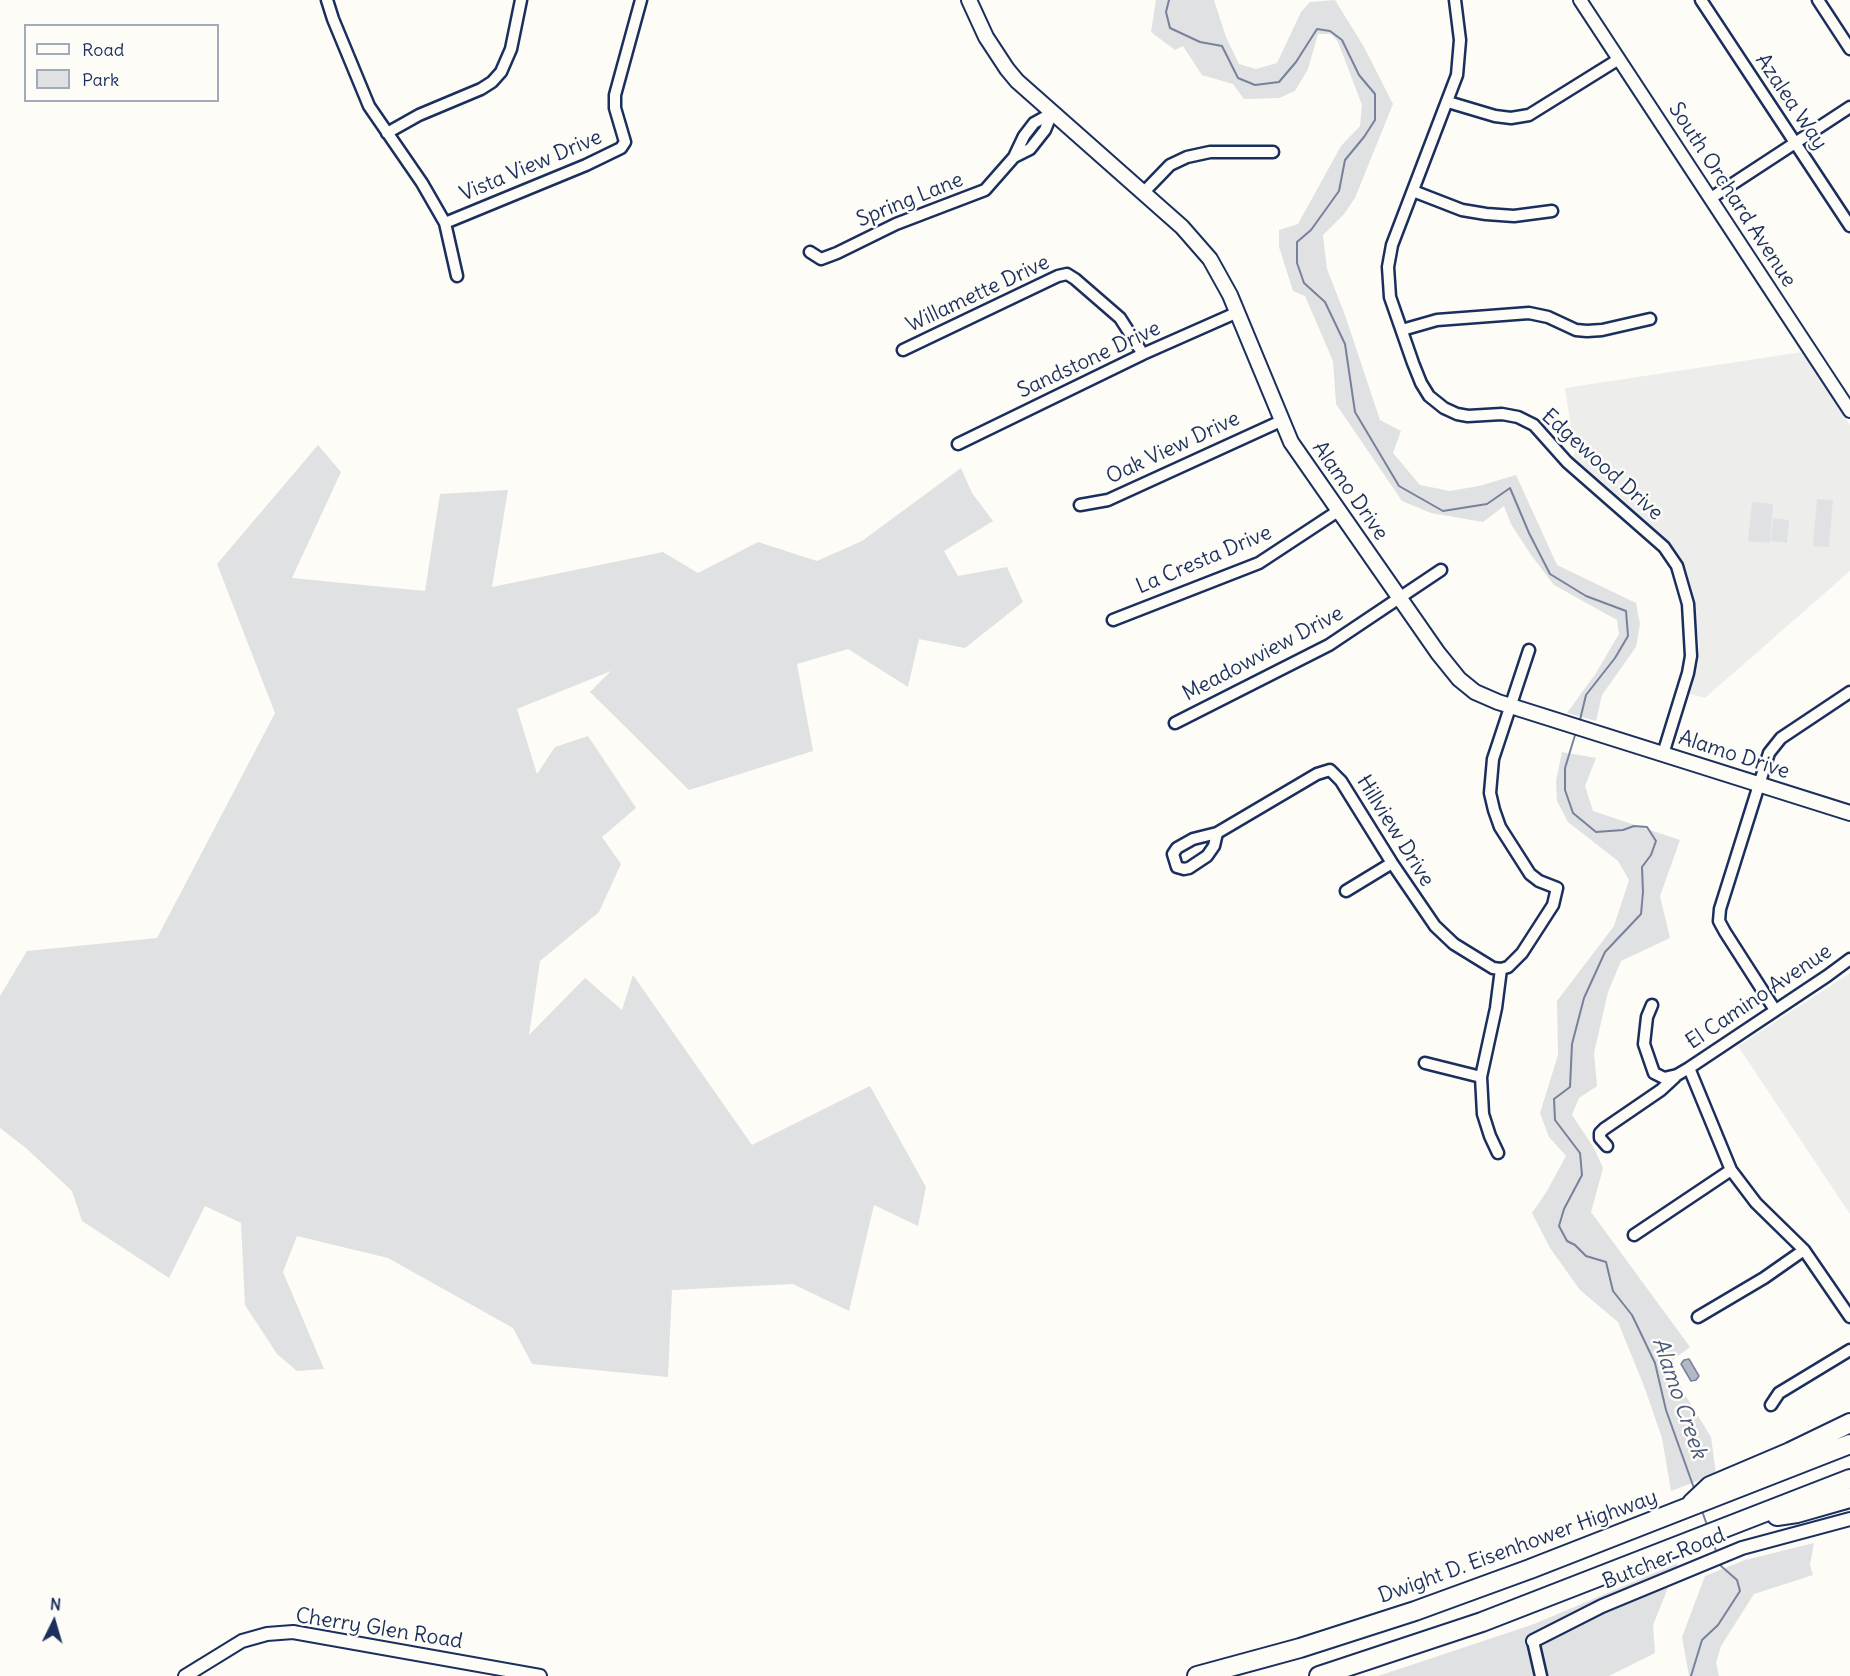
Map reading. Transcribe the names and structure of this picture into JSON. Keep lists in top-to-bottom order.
{
  "streets": {
    "highway": ["Dwight D. Eisenhower Highway"],
    "main road": ["Alamo Drive"],
    "street": [
      "Azalea Way",
      "Vista View Drive",
      "South Orchard Avenue",
      "Spring Lane",
      "Willamette Drive",
      "Sandstone Drive",
      "Oak View Drive",
      "Edgewood Drive",
      "La Cresta Drive",
      "Meadowview Drive",
      "Hillview Drive",
      "El Camino Avenue",
      "Butcher Road",
      "Cherry Glen Road"
    ]
  },
  "crossings": [
    ["Spring Lane", "Alamo Drive"],
    ["Willamette Drive", "Sandstone Drive"],
    ["Sandstone Drive", "Alamo Drive"],
    ["Oak View Drive", "Alamo Drive"],
    ["Edgewood Drive", "Alamo Drive"],
    ["Alamo Drive", "La Cresta Drive"],
    ["Alamo Drive", "Meadowview Drive"]
  ],
  "water": ["Alamo Creek"],
  "legend": ["Road", "Park"],
  "north": "top"
}
